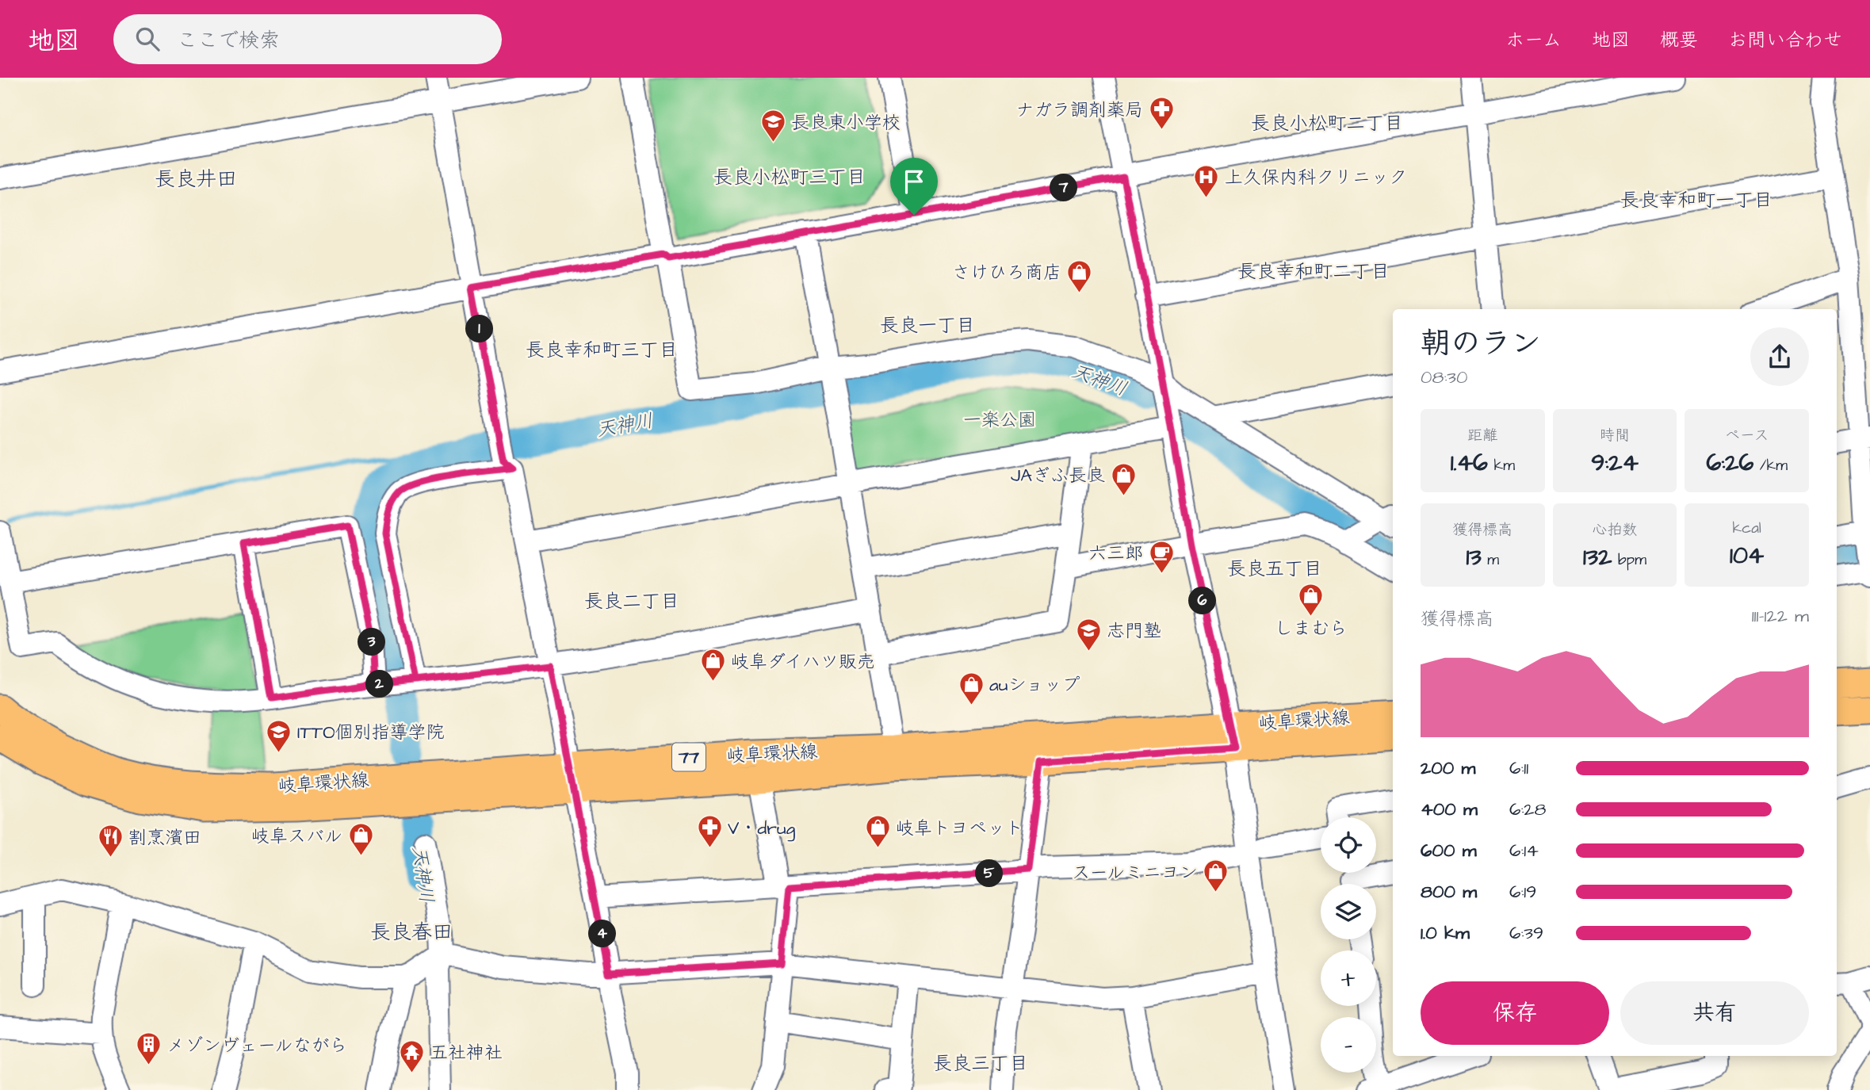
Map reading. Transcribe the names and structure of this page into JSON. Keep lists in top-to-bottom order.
{
  "streets": {
    "main road": ["岐阜環状線", "77"]
  },
  "districts": [
    "長良小松町二丁目",
    "長良小松町三丁目",
    "長良井田",
    "長良幸和町一丁目",
    "長良幸和町二丁目",
    "長良一丁目",
    "長良幸和町三丁目",
    "長良五丁目",
    "長良二丁目",
    "長良春田",
    "長良三丁目"
  ],
  "water": ["天神川"],
  "parks": ["一楽公園"],
  "places": {
    "pharmacy": ["ナガラ調剤薬局", "V・drug"],
    "school or university": ["長良東小学校", "志門塾", "ITTO個別指導学院"],
    "hospital": ["上久保内科クリニック"],
    "shop": [
      "さけひろ商店",
      "JAぎふ長良",
      "しまむら",
      "岐阜ダイハツ販売",
      "auショップ",
      "岐阜トヨペット",
      "岐阜スバル",
      "スールミニヨン"
    ],
    "cafe": ["六三郎"],
    "restaurant": ["割烹濱田"],
    "building": ["メゾンヴェールながら"],
    "temple": ["五社神社"]
  },
  "page": {
    "header": "地図",
    "search": "ここで検索",
    "nav": [
      "ホーム",
      "地図",
      "概要",
      "お問い合わせ"
    ],
    "pins": [
      "7",
      "1",
      "6",
      "3",
      "2",
      "5",
      "4"
    ],
    "heading": ["朝のラン", "08:30"],
    "stats": [
      ["距離", "1.46 km"],
      ["時間", "9:24"],
      ["ペース", "6:26 /km"],
      ["獲得標高", "13 m"],
      ["心拍数", "132 bpm"],
      ["kcal", "104"]
    ],
    "chart": ["獲得標高", "111–122 m"],
    "list": [
      {
        "name": "200 m",
        "note": "6:11"
      },
      {
        "name": "400 m",
        "note": "6:28"
      },
      {
        "name": "600 m",
        "note": "6:14"
      },
      {
        "name": "800 m",
        "note": "6:19"
      },
      {
        "name": "1.0 km",
        "note": "6:39"
      }
    ],
    "map_buttons": ["+", "−"],
    "buttons": ["保存", "共有"]
  }
}
